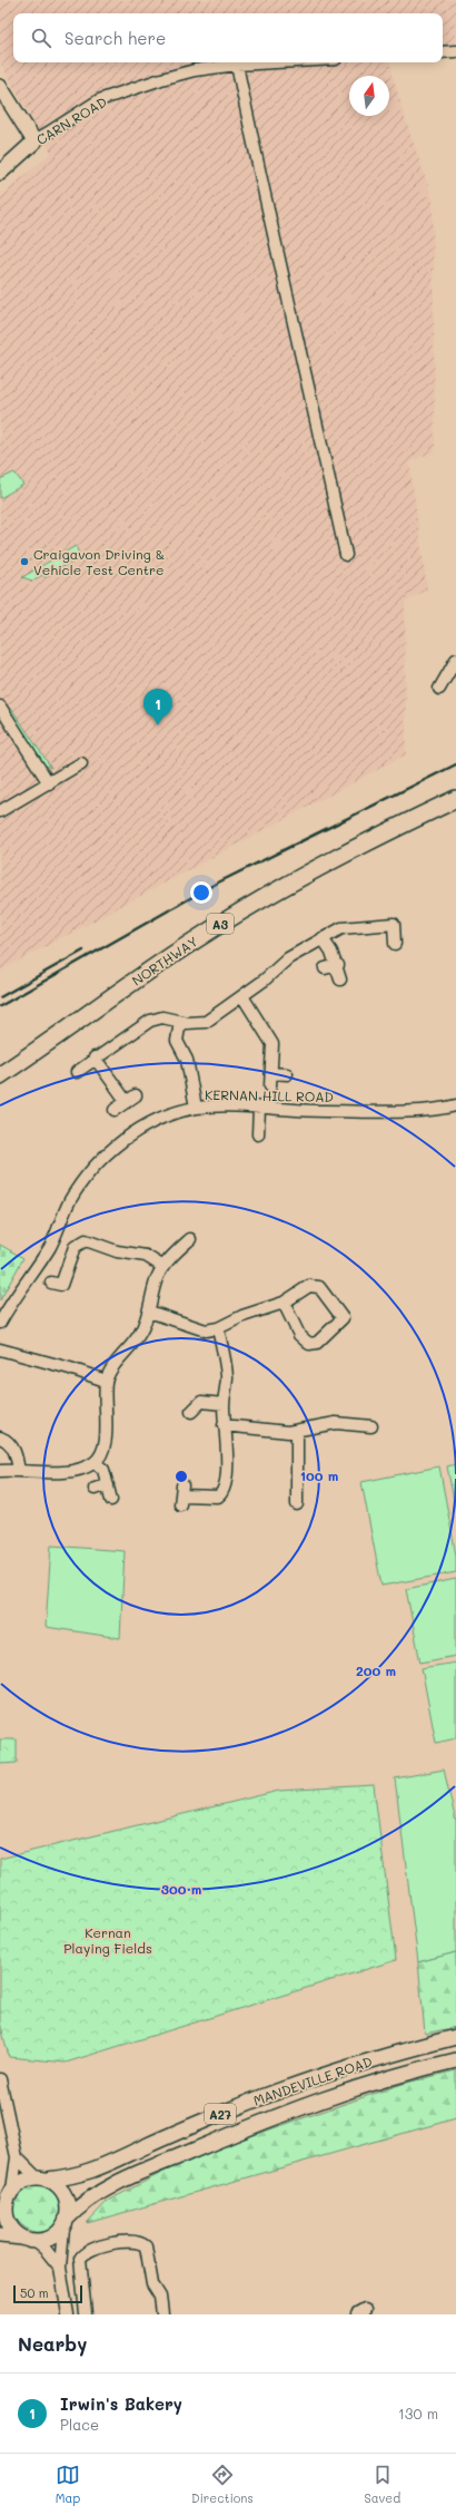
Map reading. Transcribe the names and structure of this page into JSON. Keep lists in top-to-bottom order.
{
  "streets": {
    "highway": ["A3", "NORTHWAY"],
    "main road": ["CARN ROAD", "MANDEVILLE ROAD", "A27"],
    "street": ["KERNAN HILL ROAD"]
  },
  "crossings": [
    ["MANDEVILLE ROAD", "A27"]
  ],
  "parks": ["Kernan Playing Fields"],
  "places": ["Craigavon Driving & Vehicle Test Centre"],
  "scale_bar": "50 m",
  "north": "top",
  "page": {
    "search": "Search here",
    "pins": "1",
    "scale": "50 m",
    "heading": "Nearby",
    "list": [
      {
        "mark": "1",
        "name": "Irwin's Bakery",
        "note": "Place",
        "value": "130 m"
      }
    ],
    "nav": ["Map", "Directions", "Saved"]
  },
  "rings": ["100 m", "200 m", "300 m"]
}
